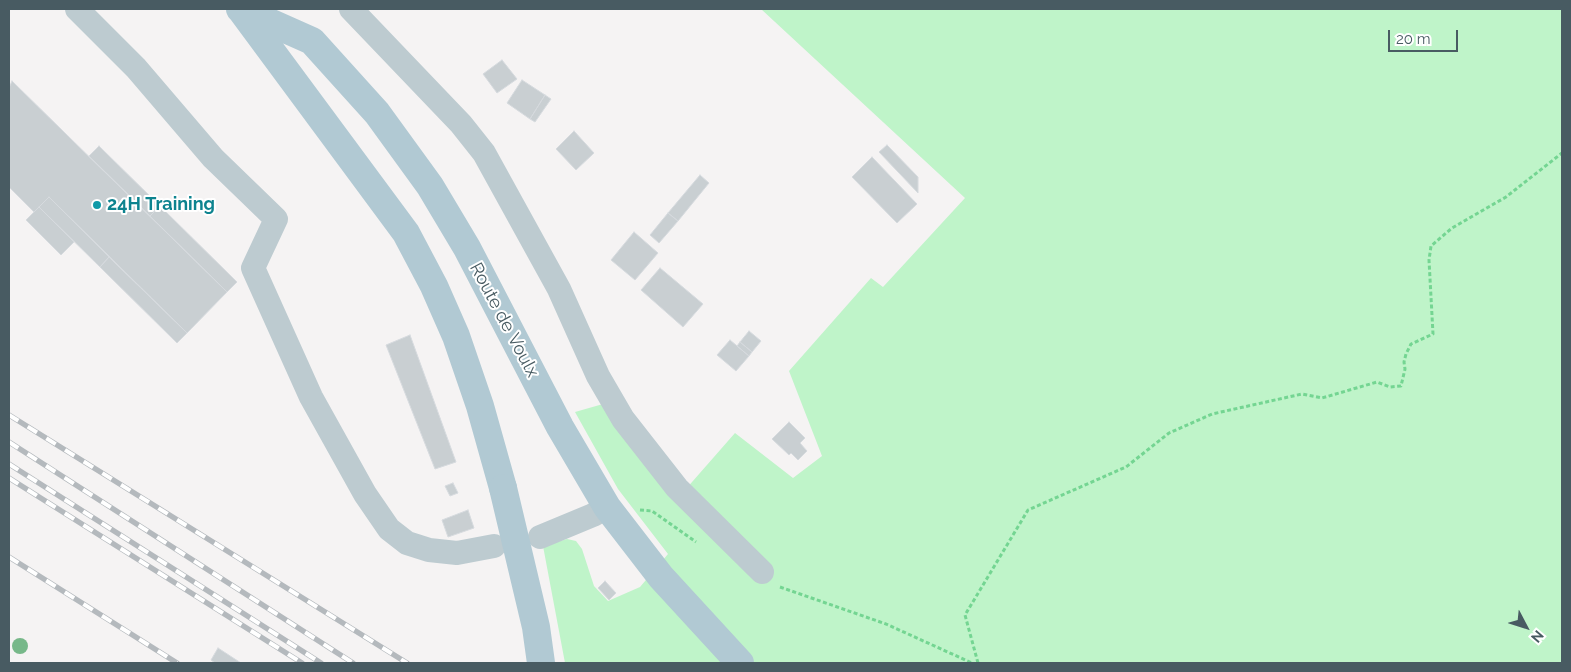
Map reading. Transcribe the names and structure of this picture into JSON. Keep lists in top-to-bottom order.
{
  "streets": {
    "main road": ["Route de Voulx"]
  },
  "places": ["24H Training"],
  "scale_bar": "20 m",
  "north": "bottom right"
}
